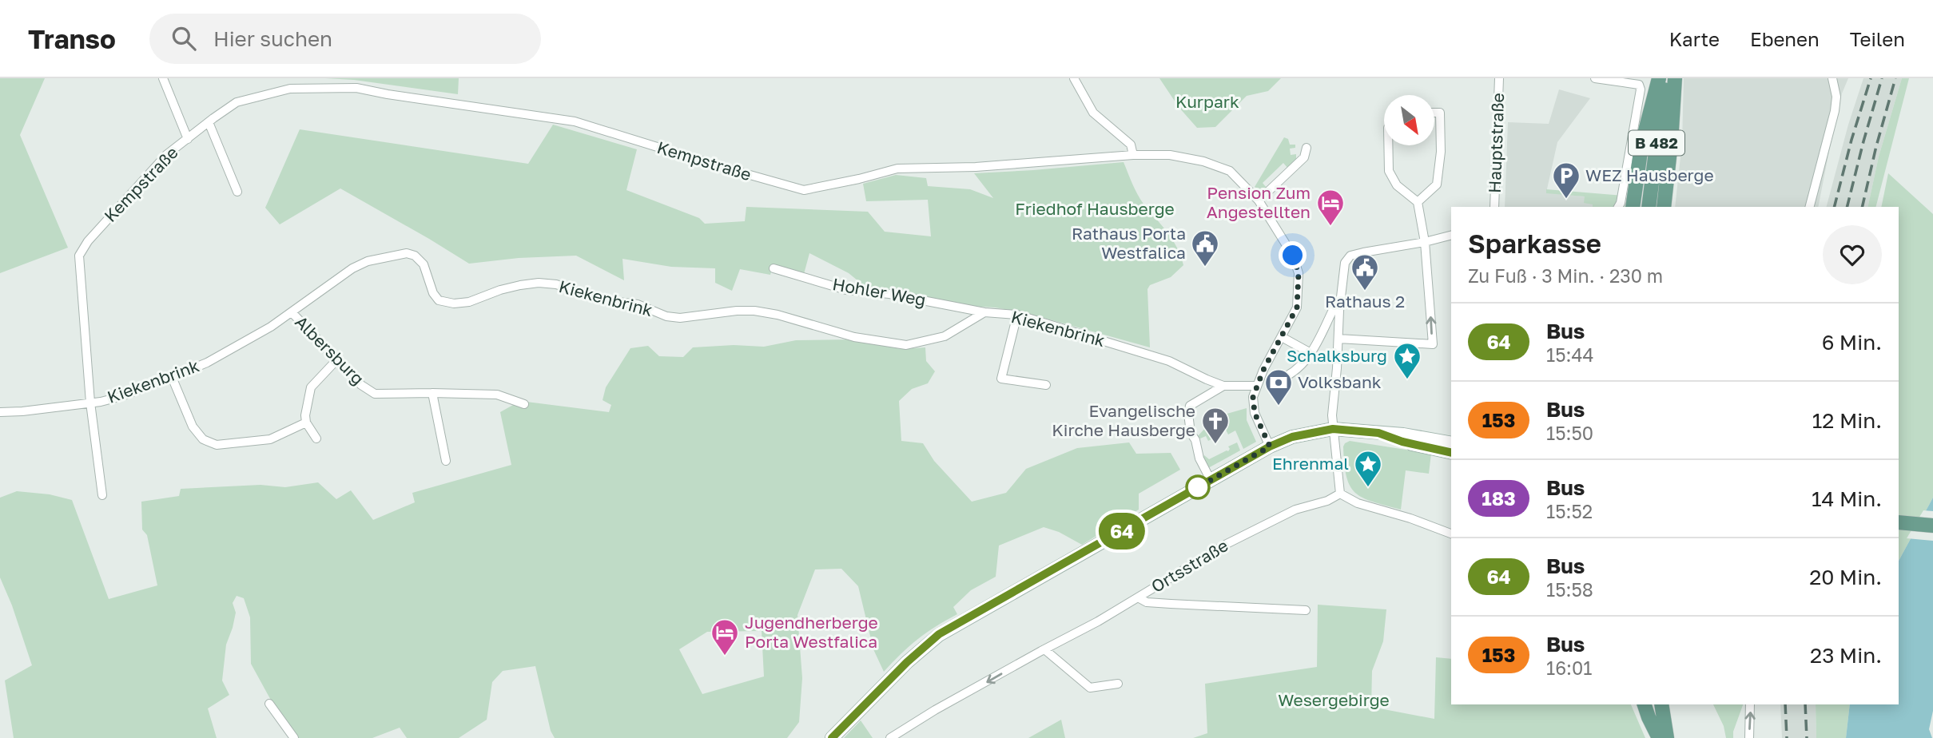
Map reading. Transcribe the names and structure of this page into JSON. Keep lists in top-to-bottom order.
{
  "streets": {
    "main road": ["B 482"],
    "street": [
      "Hauptstraße",
      "Kempstraße",
      "Hohler Weg",
      "Kiekenbrink",
      "Albersburg",
      "Ortsstraße"
    ]
  },
  "crossings": [
    ["Kempstraße", "Kiekenbrink"],
    ["Hohler Weg", "Kiekenbrink"],
    ["Kiekenbrink", "Albersburg"]
  ],
  "parks": ["Kurpark", "Friedhof Hausberge", "Wesergebirge"],
  "places": {
    "parking": ["WEZ Hausberge"],
    "hotel": ["Pension Zum Angestellten", "Jugendherberge Porta Westfalica"],
    "public building": ["Rathaus Porta Westfalica", "Rathaus 2"],
    "place": ["Schalksburg", "Ehrenmal"],
    "bank": ["Volksbank"],
    "church": ["Evangelische Kirche Hausberge"]
  },
  "lines": ["bus line 64"],
  "north": "bottom right",
  "page": {
    "header": "Transo",
    "search": "Hier suchen",
    "nav": ["Karte", "Ebenen", "Teilen"],
    "on_map": "64",
    "heading": ["Sparkasse", "Zu Fuß · 3 Min. · 230 m"],
    "list": [
      {
        "mark": "64",
        "name": "Bus",
        "note": "15:44",
        "value": "6 Min."
      },
      {
        "mark": "153",
        "name": "Bus",
        "note": "15:50",
        "value": "12 Min."
      },
      {
        "mark": "183",
        "name": "Bus",
        "note": "15:52",
        "value": "14 Min."
      },
      {
        "mark": "64",
        "name": "Bus",
        "note": "15:58",
        "value": "20 Min."
      },
      {
        "mark": "153",
        "name": "Bus",
        "note": "16:01",
        "value": "23 Min."
      }
    ]
  }
}
